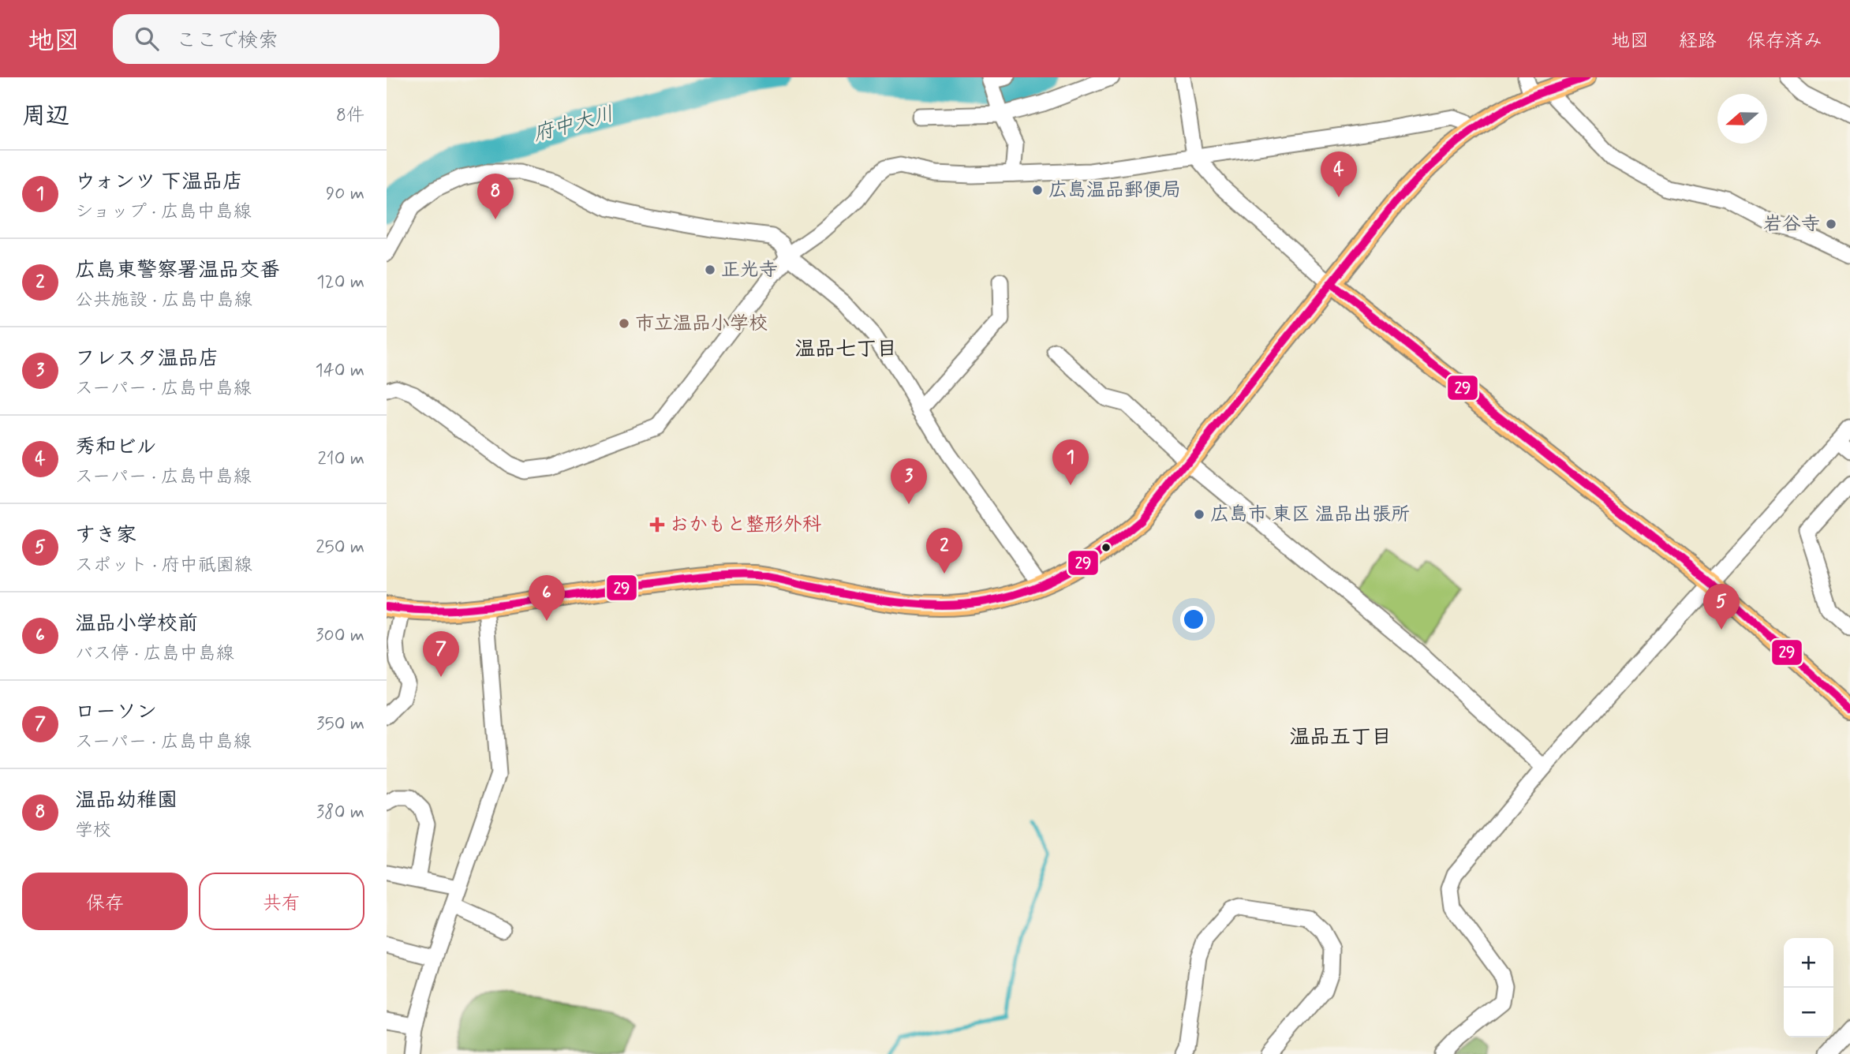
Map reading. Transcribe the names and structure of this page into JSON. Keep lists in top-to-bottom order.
{
  "districts": ["温品七丁目", "温品五丁目"],
  "water": ["府中大川"],
  "places": {
    "other": [
      "広島温品郵便局",
      "岩谷寺",
      "正光寺",
      "市立温品小学校",
      "広島市 東区 温品出張所"
    ],
    "health": ["おかもと整形外科"]
  },
  "lines": ["transit line 29"],
  "north": "left",
  "page": {
    "header": "地図",
    "search": "ここで検索",
    "nav": ["地図", "経路", "保存済み"],
    "heading": ["周辺", "8件"],
    "list": [
      {
        "mark": "1",
        "name": "ウォンツ 下温品店",
        "note": "ショップ · 広島中島線",
        "value": "90 m"
      },
      {
        "mark": "2",
        "name": "広島東警察署温品交番",
        "note": "公共施設 · 広島中島線",
        "value": "120 m"
      },
      {
        "mark": "3",
        "name": "フレスタ温品店",
        "note": "スーパー · 広島中島線",
        "value": "140 m"
      },
      {
        "mark": "4",
        "name": "秀和ビル",
        "note": "スーパー · 広島中島線",
        "value": "210 m"
      },
      {
        "mark": "5",
        "name": "すき家",
        "note": "スポット · 府中祇園線",
        "value": "250 m"
      },
      {
        "mark": "6",
        "name": "温品小学校前",
        "note": "バス停 · 広島中島線",
        "value": "300 m"
      },
      {
        "mark": "7",
        "name": "ローソン",
        "note": "スーパー · 広島中島線",
        "value": "350 m"
      },
      {
        "mark": "8",
        "name": "温品幼稚園",
        "note": "学校",
        "value": "380 m"
      }
    ],
    "pins": [
      "4",
      "8",
      "1",
      "3",
      "2",
      "6",
      "5",
      "7"
    ],
    "buttons": ["保存", "共有"],
    "map_buttons": ["+", "−"]
  }
}
